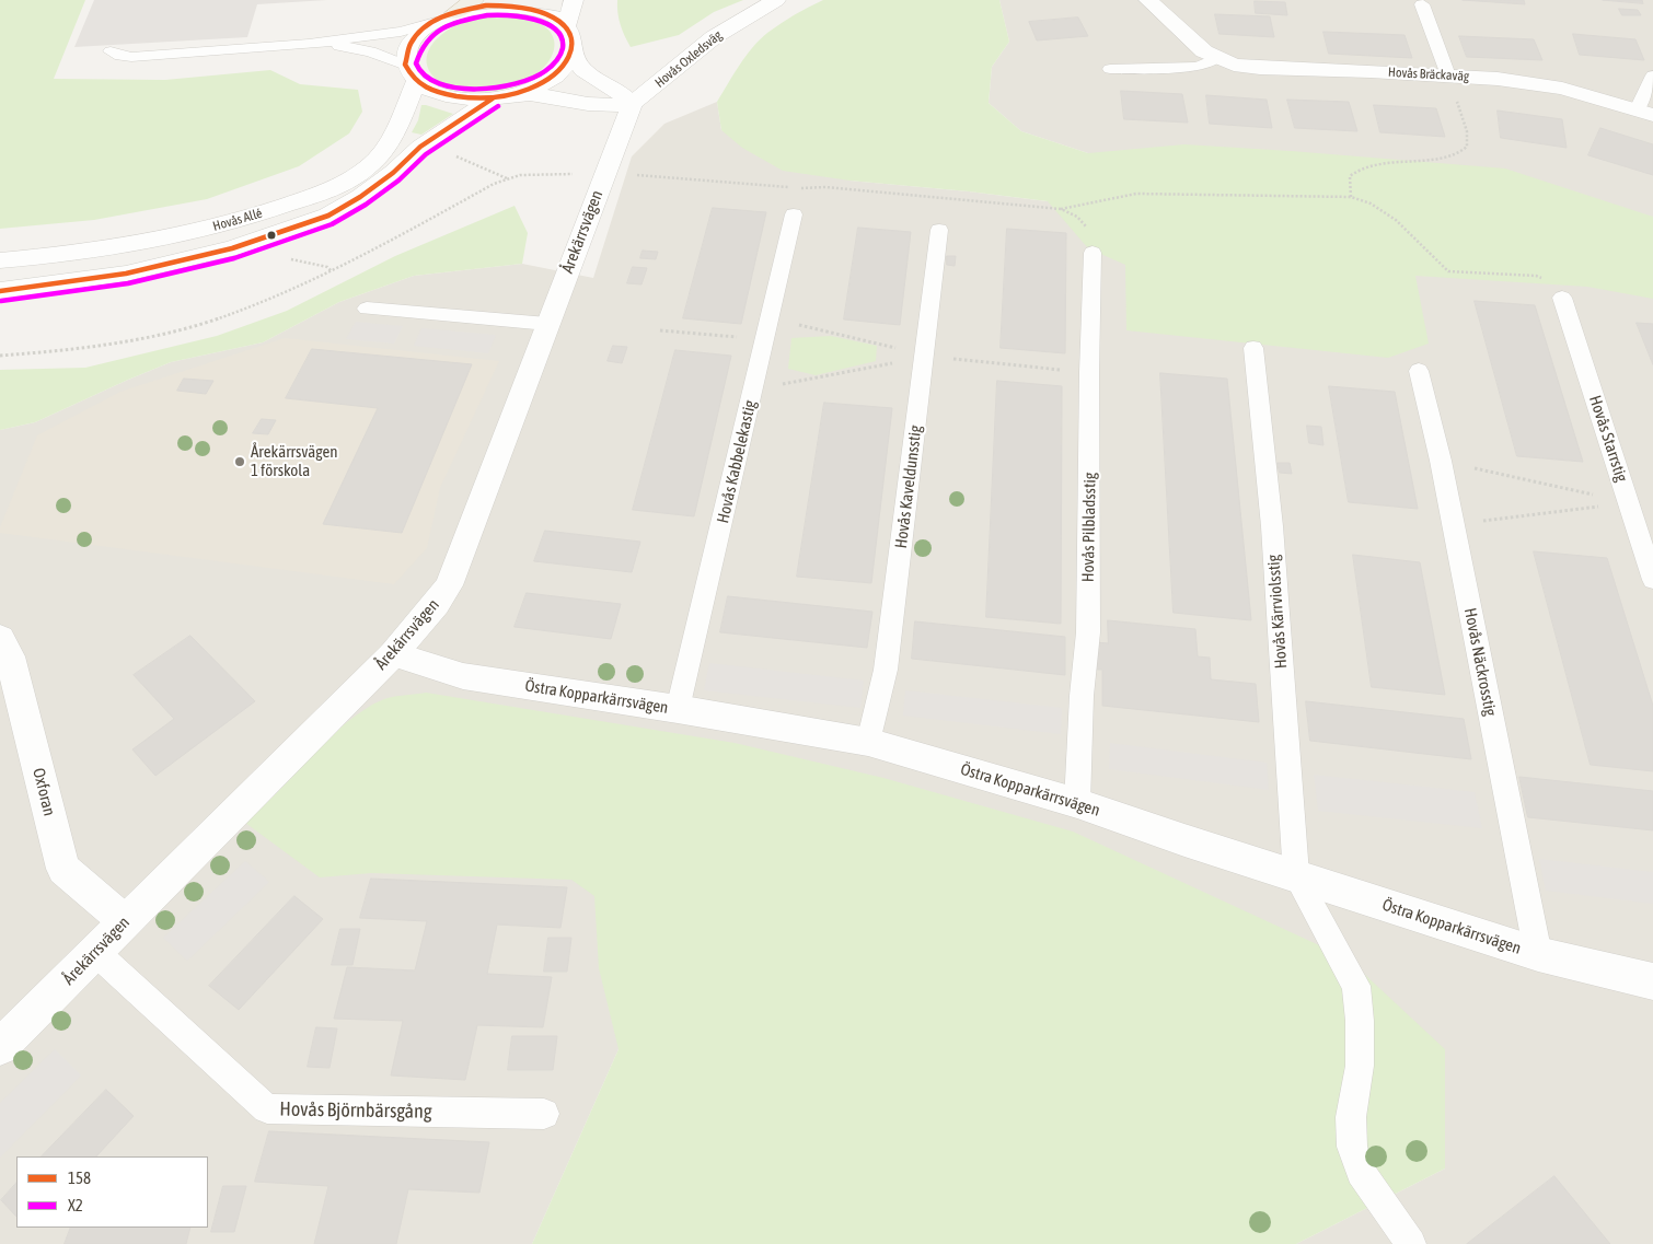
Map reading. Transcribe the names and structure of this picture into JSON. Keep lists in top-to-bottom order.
{
  "streets": {
    "street": [
      "Hovås Oxledsväg",
      "Hovås Bräckaväg",
      "Hovås Allé",
      "Årekärrsvägen",
      "Östra Kopparkärrsvägen",
      "Oxforan"
    ],
    "lane": [
      "Hovås Starrstig",
      "Hovås Kabbelekastig",
      "Hovås Kaveldunsstig",
      "Hovås Pilbladsstig",
      "Hovås Kärrviolsstig",
      "Hovås Näckrosstig",
      "Hovås Björnbärsgång"
    ]
  },
  "crossings": [
    ["Hovås Oxledsväg", "Årekärrsvägen"],
    ["Årekärrsvägen", "Östra Kopparkärrsvägen"],
    ["Årekärrsvägen", "Oxforan"],
    ["Årekärrsvägen", "Hovås Björnbärsgång"],
    ["Hovås Kabbelekastig", "Östra Kopparkärrsvägen"],
    ["Hovås Kaveldunsstig", "Östra Kopparkärrsvägen"],
    ["Hovås Pilbladsstig", "Östra Kopparkärrsvägen"],
    ["Hovås Kärrviolsstig", "Östra Kopparkärrsvägen"],
    ["Hovås Näckrosstig", "Östra Kopparkärrsvägen"]
  ],
  "places": ["Årekärrsvägen 1 förskola"],
  "lines": ["transit line 158", "transit line X2"],
  "legend": ["158", "X2"]
}
